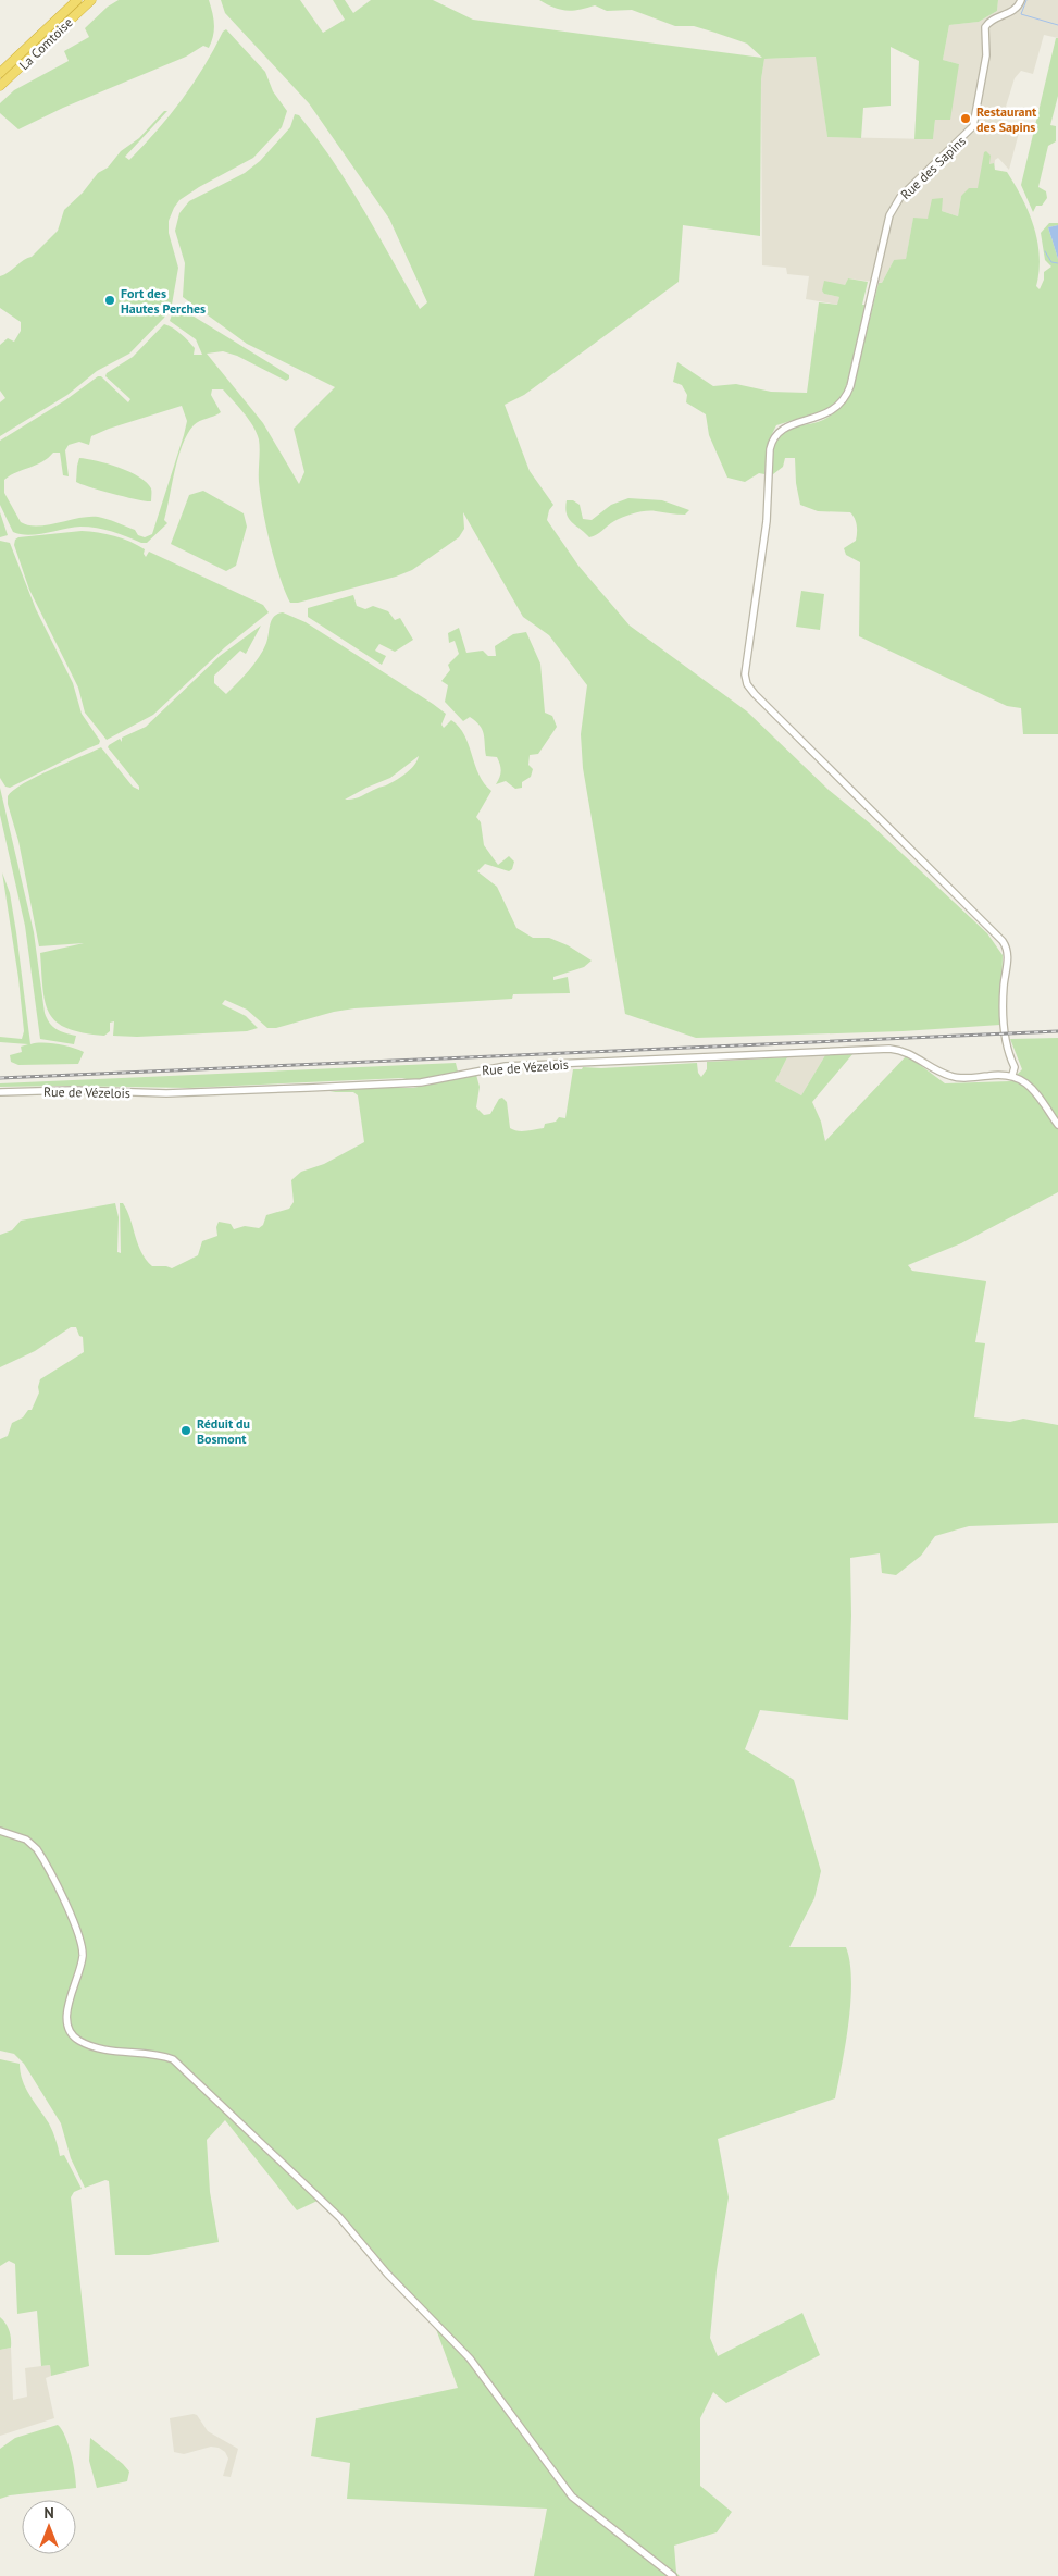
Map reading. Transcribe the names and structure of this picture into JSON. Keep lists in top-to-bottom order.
{
  "streets": {
    "highway": ["La Comtoise"],
    "street": ["Rue des Sapins", "Rue de Vézelois"]
  },
  "crossings": [
    ["Rue des Sapins", "Rue de Vézelois"]
  ],
  "places": ["Restaurant des Sapins", "Fort des Hautes Perches", "Réduit du Bosmont"],
  "north": "top"
}
